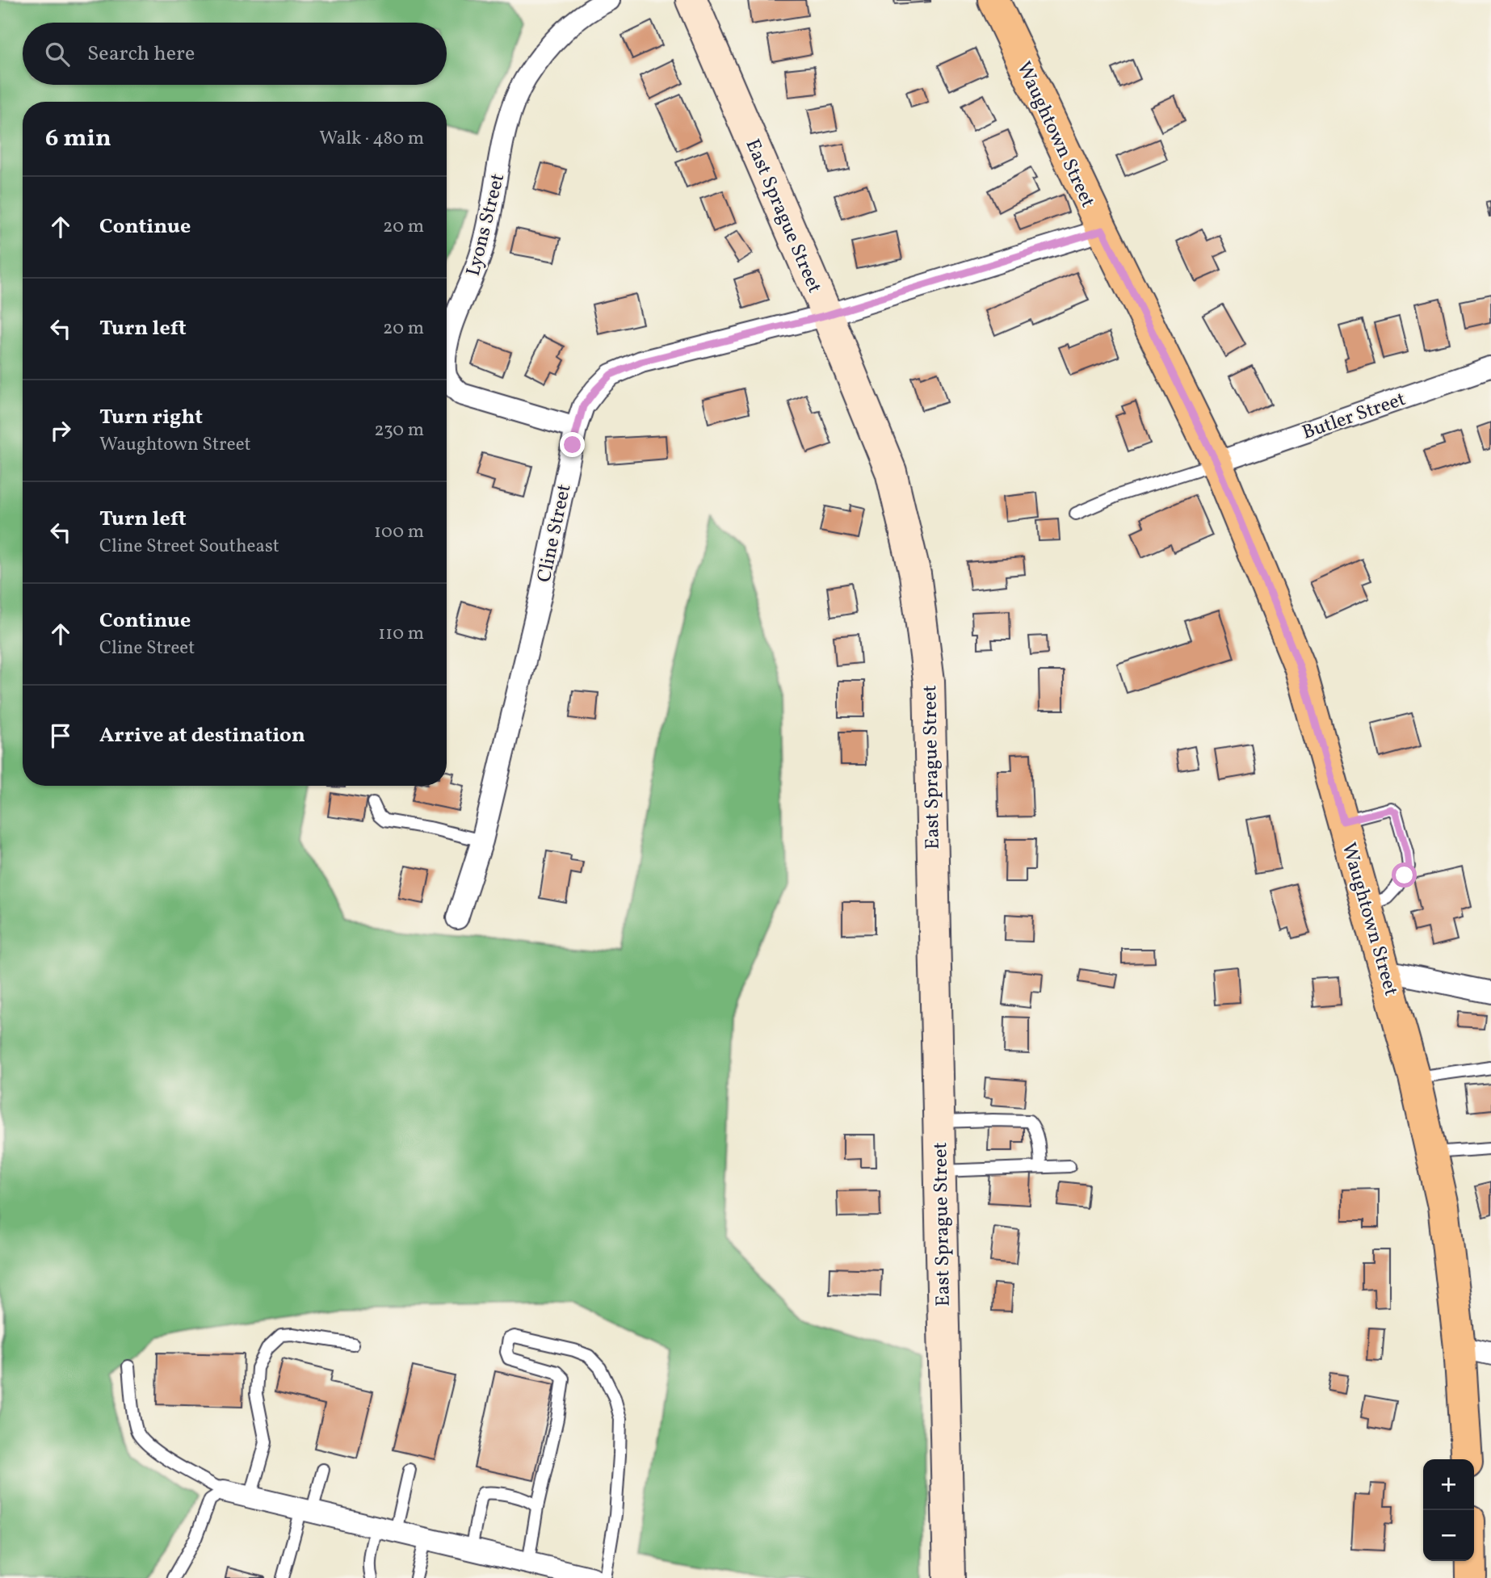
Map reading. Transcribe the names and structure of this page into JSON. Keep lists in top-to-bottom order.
{
  "streets": {
    "main road": ["Waughtown Street"],
    "street": [
      "East Sprague Street",
      "Lyons Street",
      "Butler Street",
      "Cline Street"
    ]
  },
  "crossings": [
    ["Waughtown Street", "Butler Street"],
    ["Waughtown Street", "Cline Street"],
    ["East Sprague Street", "Cline Street"],
    ["Lyons Street", "Cline Street"]
  ],
  "page": {
    "search": "Search here",
    "heading": ["6 min", "Walk · 480 m"],
    "list": [
      ["Continue", "20 m"],
      ["Turn left", "20 m"],
      ["Turn right", "Waughtown Street", "230 m"],
      ["Turn left", "Cline Street Southeast", "100 m"],
      ["Continue", "Cline Street", "110 m"],
      "Arrive at destination"
    ],
    "map_buttons": ["+", "−"]
  }
}
